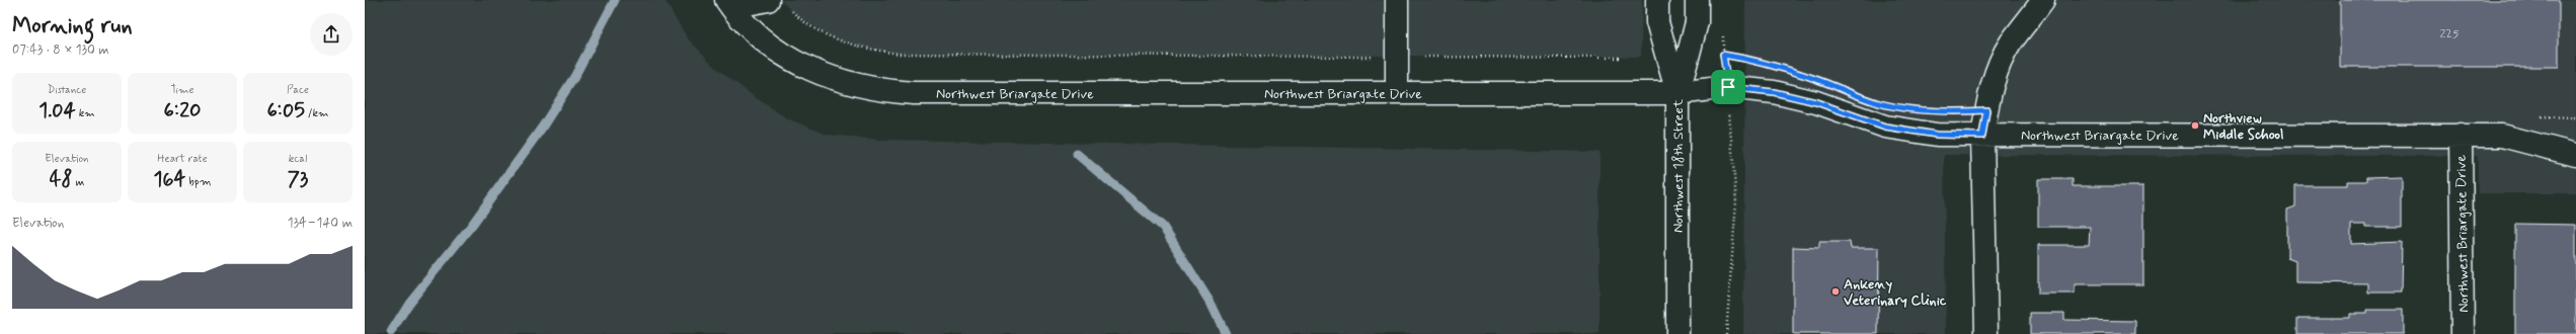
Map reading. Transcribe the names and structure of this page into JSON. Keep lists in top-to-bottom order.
{
  "streets": {
    "street": ["Northwest Briargate Drive", "Northwest 18th Street"]
  },
  "crossings": [
    ["Northwest Briargate Drive", "Northwest 18th Street"]
  ],
  "places": ["Northview Middle School", "Ankeny Veterinary Clinic"],
  "house_numbers": ["225"],
  "page": {
    "heading": ["Morning run", "07:43 · 8 × 130 m"],
    "stats": [
      ["Distance", "1.04 km"],
      ["Time", "6:20"],
      ["Pace", "6:05 /km"],
      ["Elevation", "48 m"],
      ["Heart rate", "164 bpm"],
      ["kcal", "73"]
    ],
    "chart": ["Elevation", "134–140 m"]
  }
}
